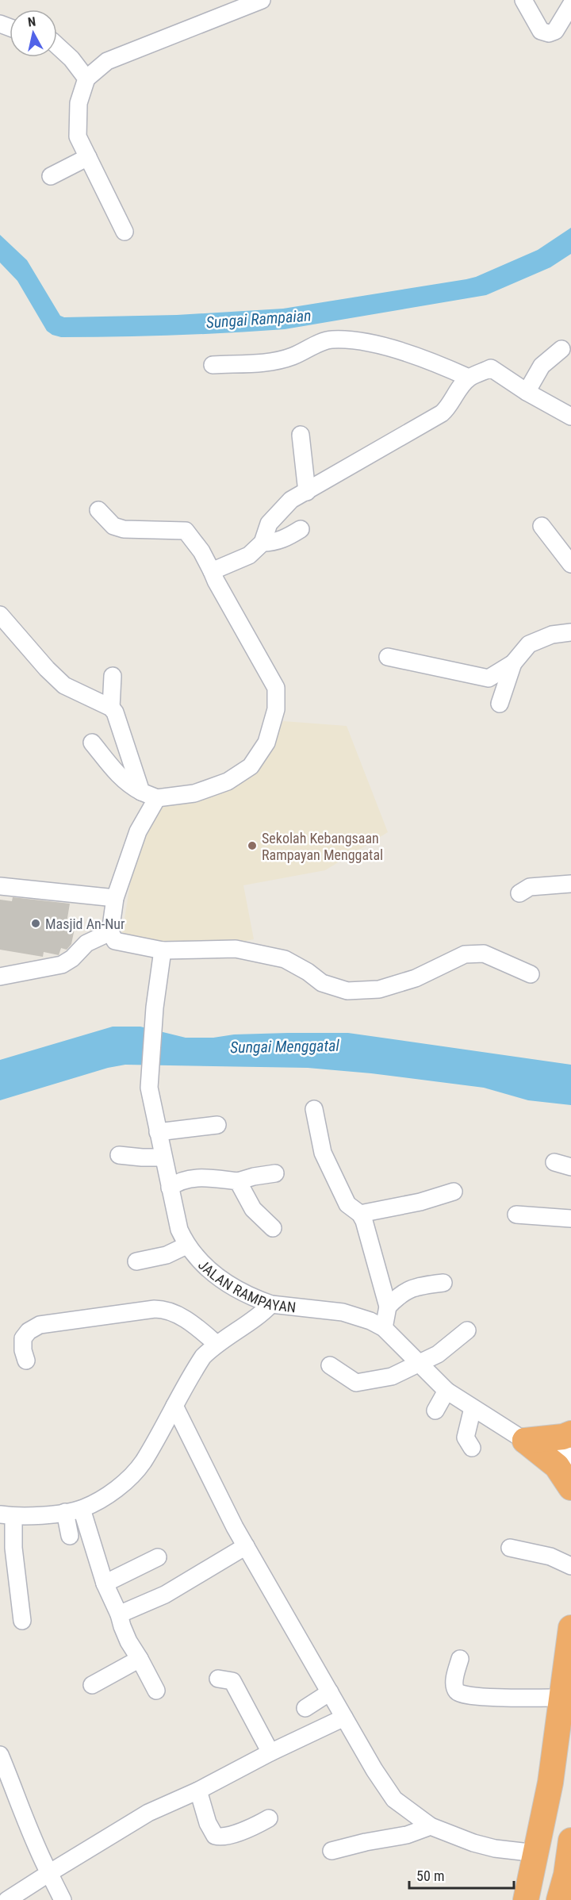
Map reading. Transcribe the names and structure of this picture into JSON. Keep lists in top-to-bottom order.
{
  "streets": {
    "street": ["JALAN RAMPAYAN"]
  },
  "water": ["Sungai Rampaian", "Sungai Menggatal"],
  "places": ["Sekolah Kebangsaan Rampayan Menggatal", "Masjid An-Nur"],
  "scale_bar": "50 m",
  "north": "top"
}
